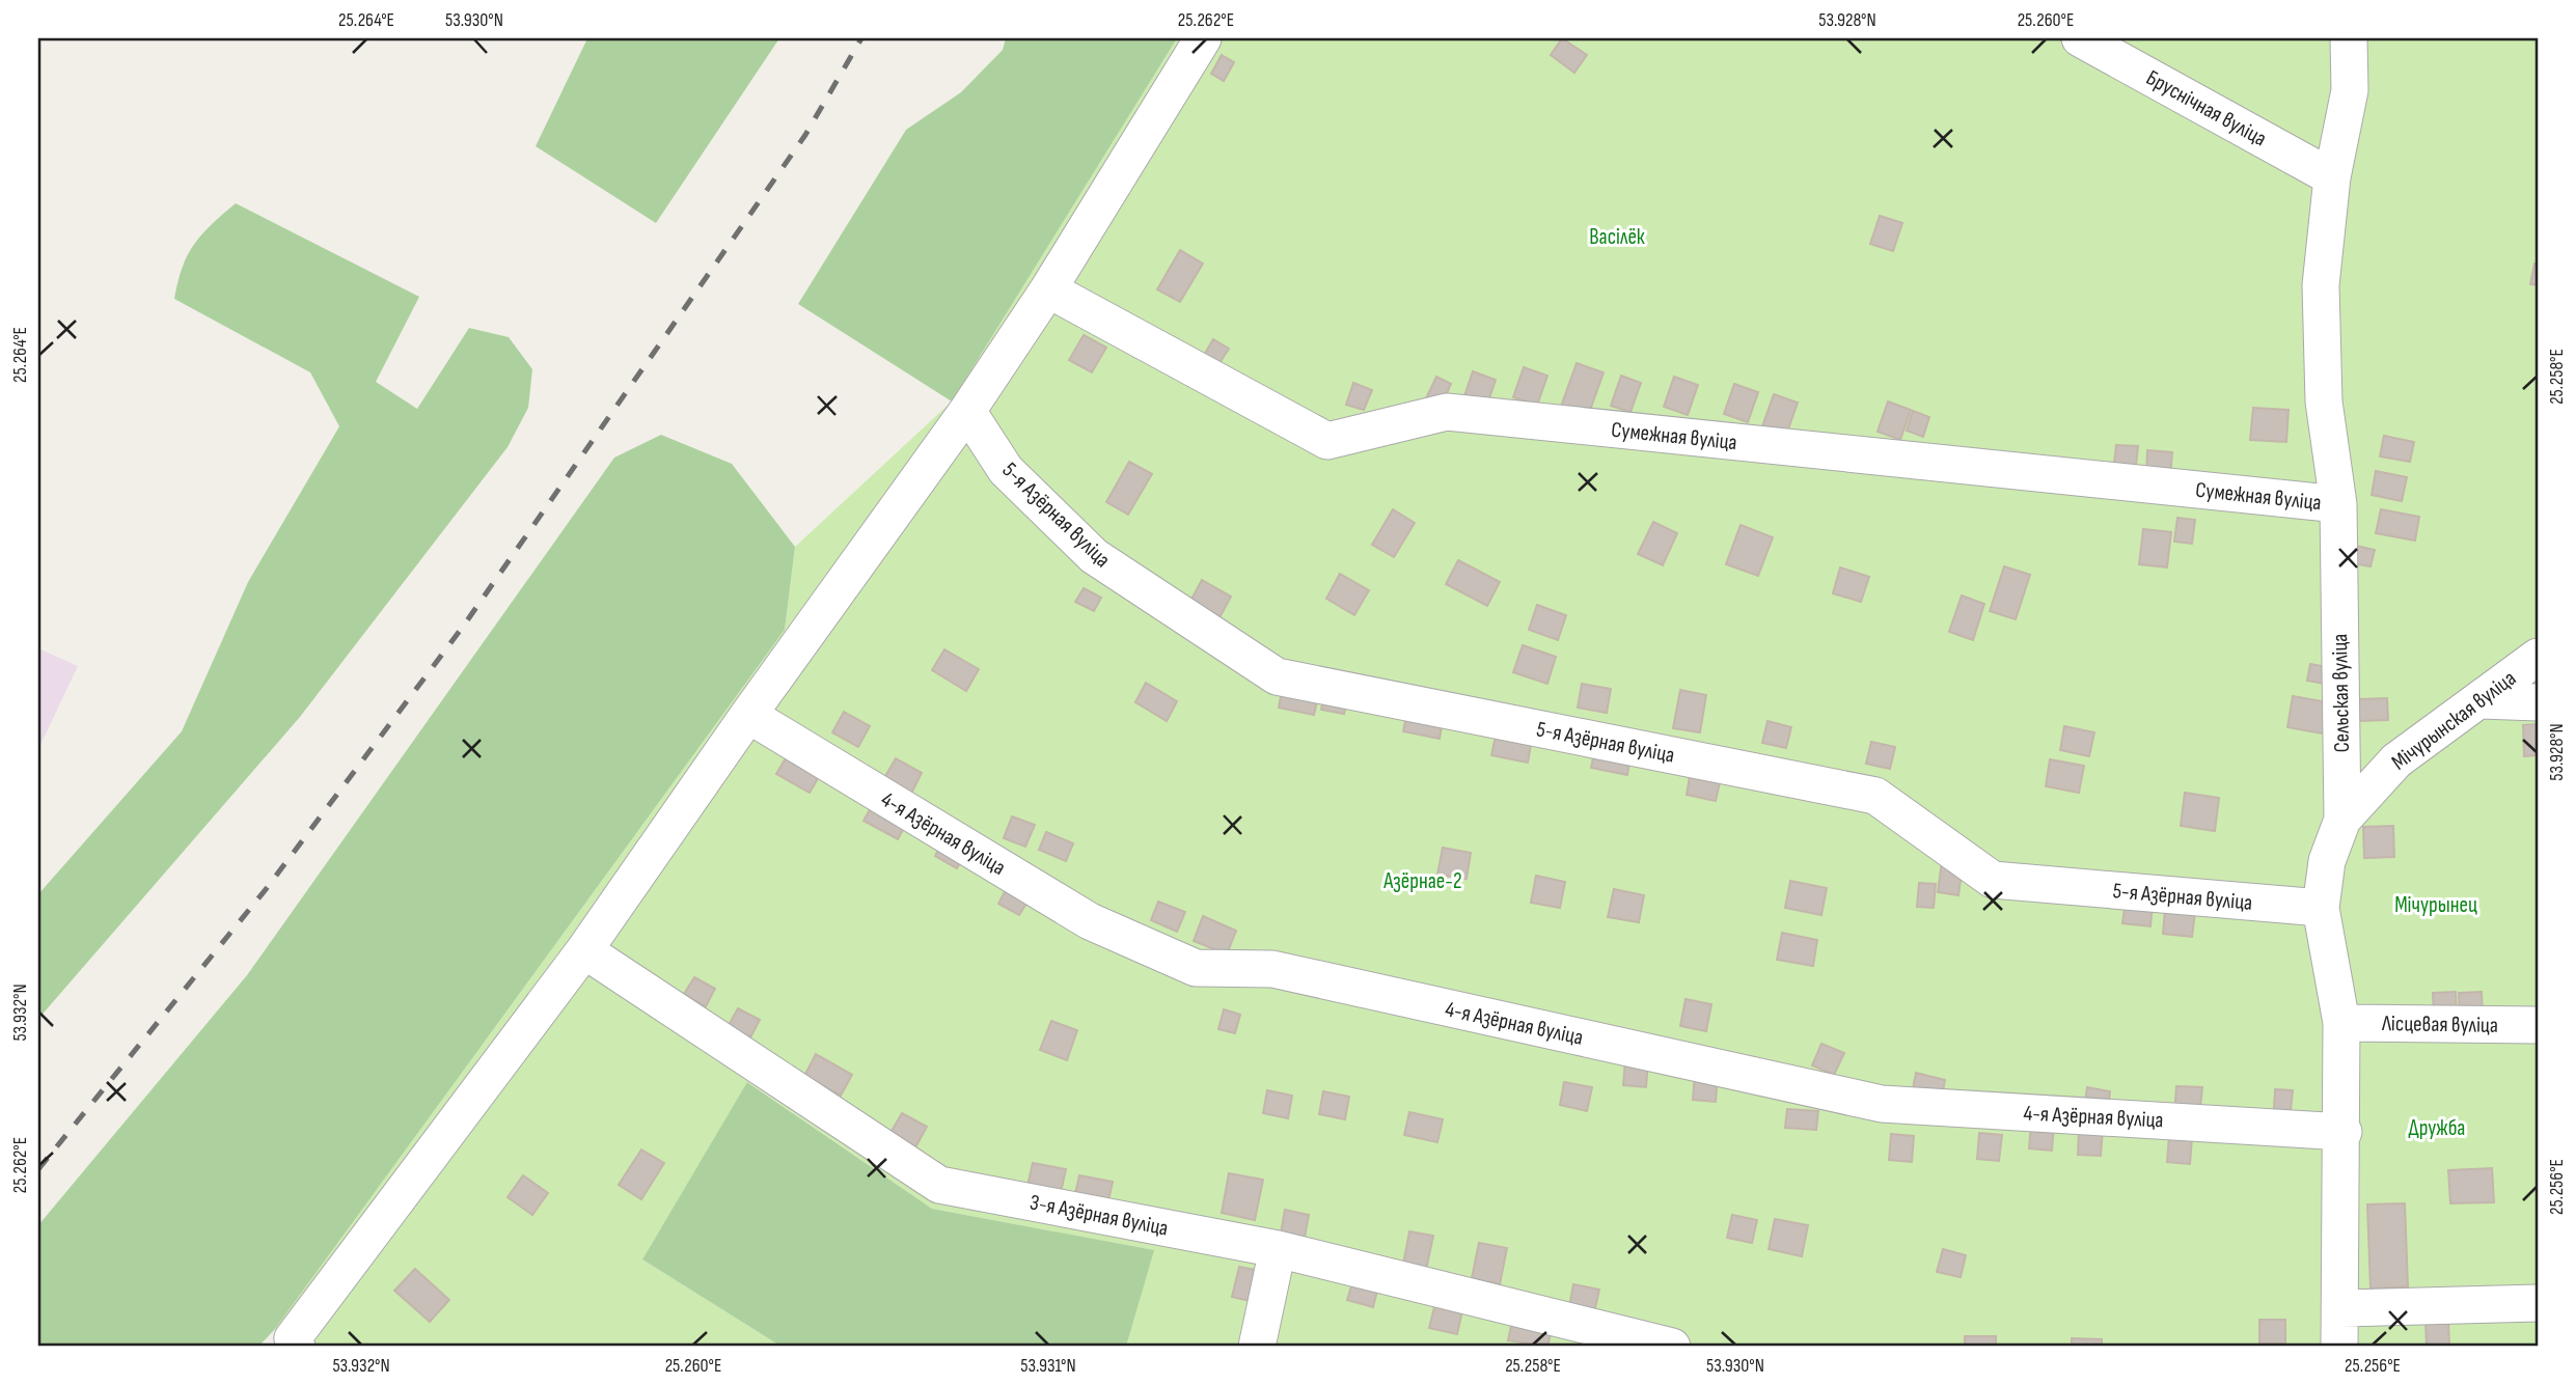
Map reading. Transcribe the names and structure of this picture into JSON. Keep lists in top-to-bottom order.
{
  "streets": {
    "street": [
      "Бруснічная вуліца",
      "Сумежная вуліца",
      "5-я Азёрная вуліца",
      "Сельская вуліца",
      "Мічурынская вуліца",
      "4-я Азёрная вуліца",
      "Лісцевая вуліца",
      "3-я Азёрная вуліца"
    ]
  },
  "crossings": [
    ["Бруснічная вуліца", "Сельская вуліца"],
    ["Сумежная вуліца", "Сельская вуліца"],
    ["5-я Азёрная вуліца", "Сельская вуліца"],
    ["Сельская вуліца", "Мічурынская вуліца"],
    ["Сельская вуліца", "4-я Азёрная вуліца"],
    ["Сельская вуліца", "Лісцевая вуліца"]
  ],
  "parks": [
    "Васілёк",
    "Азёрнае-2",
    "Мічурынец",
    "Дружба"
  ],
  "coordinates": [
    "25.264°E",
    "53.930°N",
    "25.262°E",
    "53.928°N",
    "25.260°E",
    "25.258°E",
    "53.932°N",
    "25.256°E",
    "53.931°N"
  ]
}
